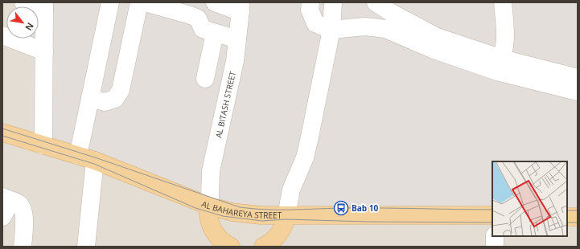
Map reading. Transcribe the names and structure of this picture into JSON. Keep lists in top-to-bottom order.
{
  "streets": {
    "main road": ["AL BAHAREYA STREET"],
    "street": ["AL BITASH STREET"]
  },
  "crossings": [
    ["AL BITASH STREET", "AL BAHAREYA STREET"]
  ],
  "places": {
    "bus stop": ["Bab 10"]
  },
  "north": "bottom right"
}
